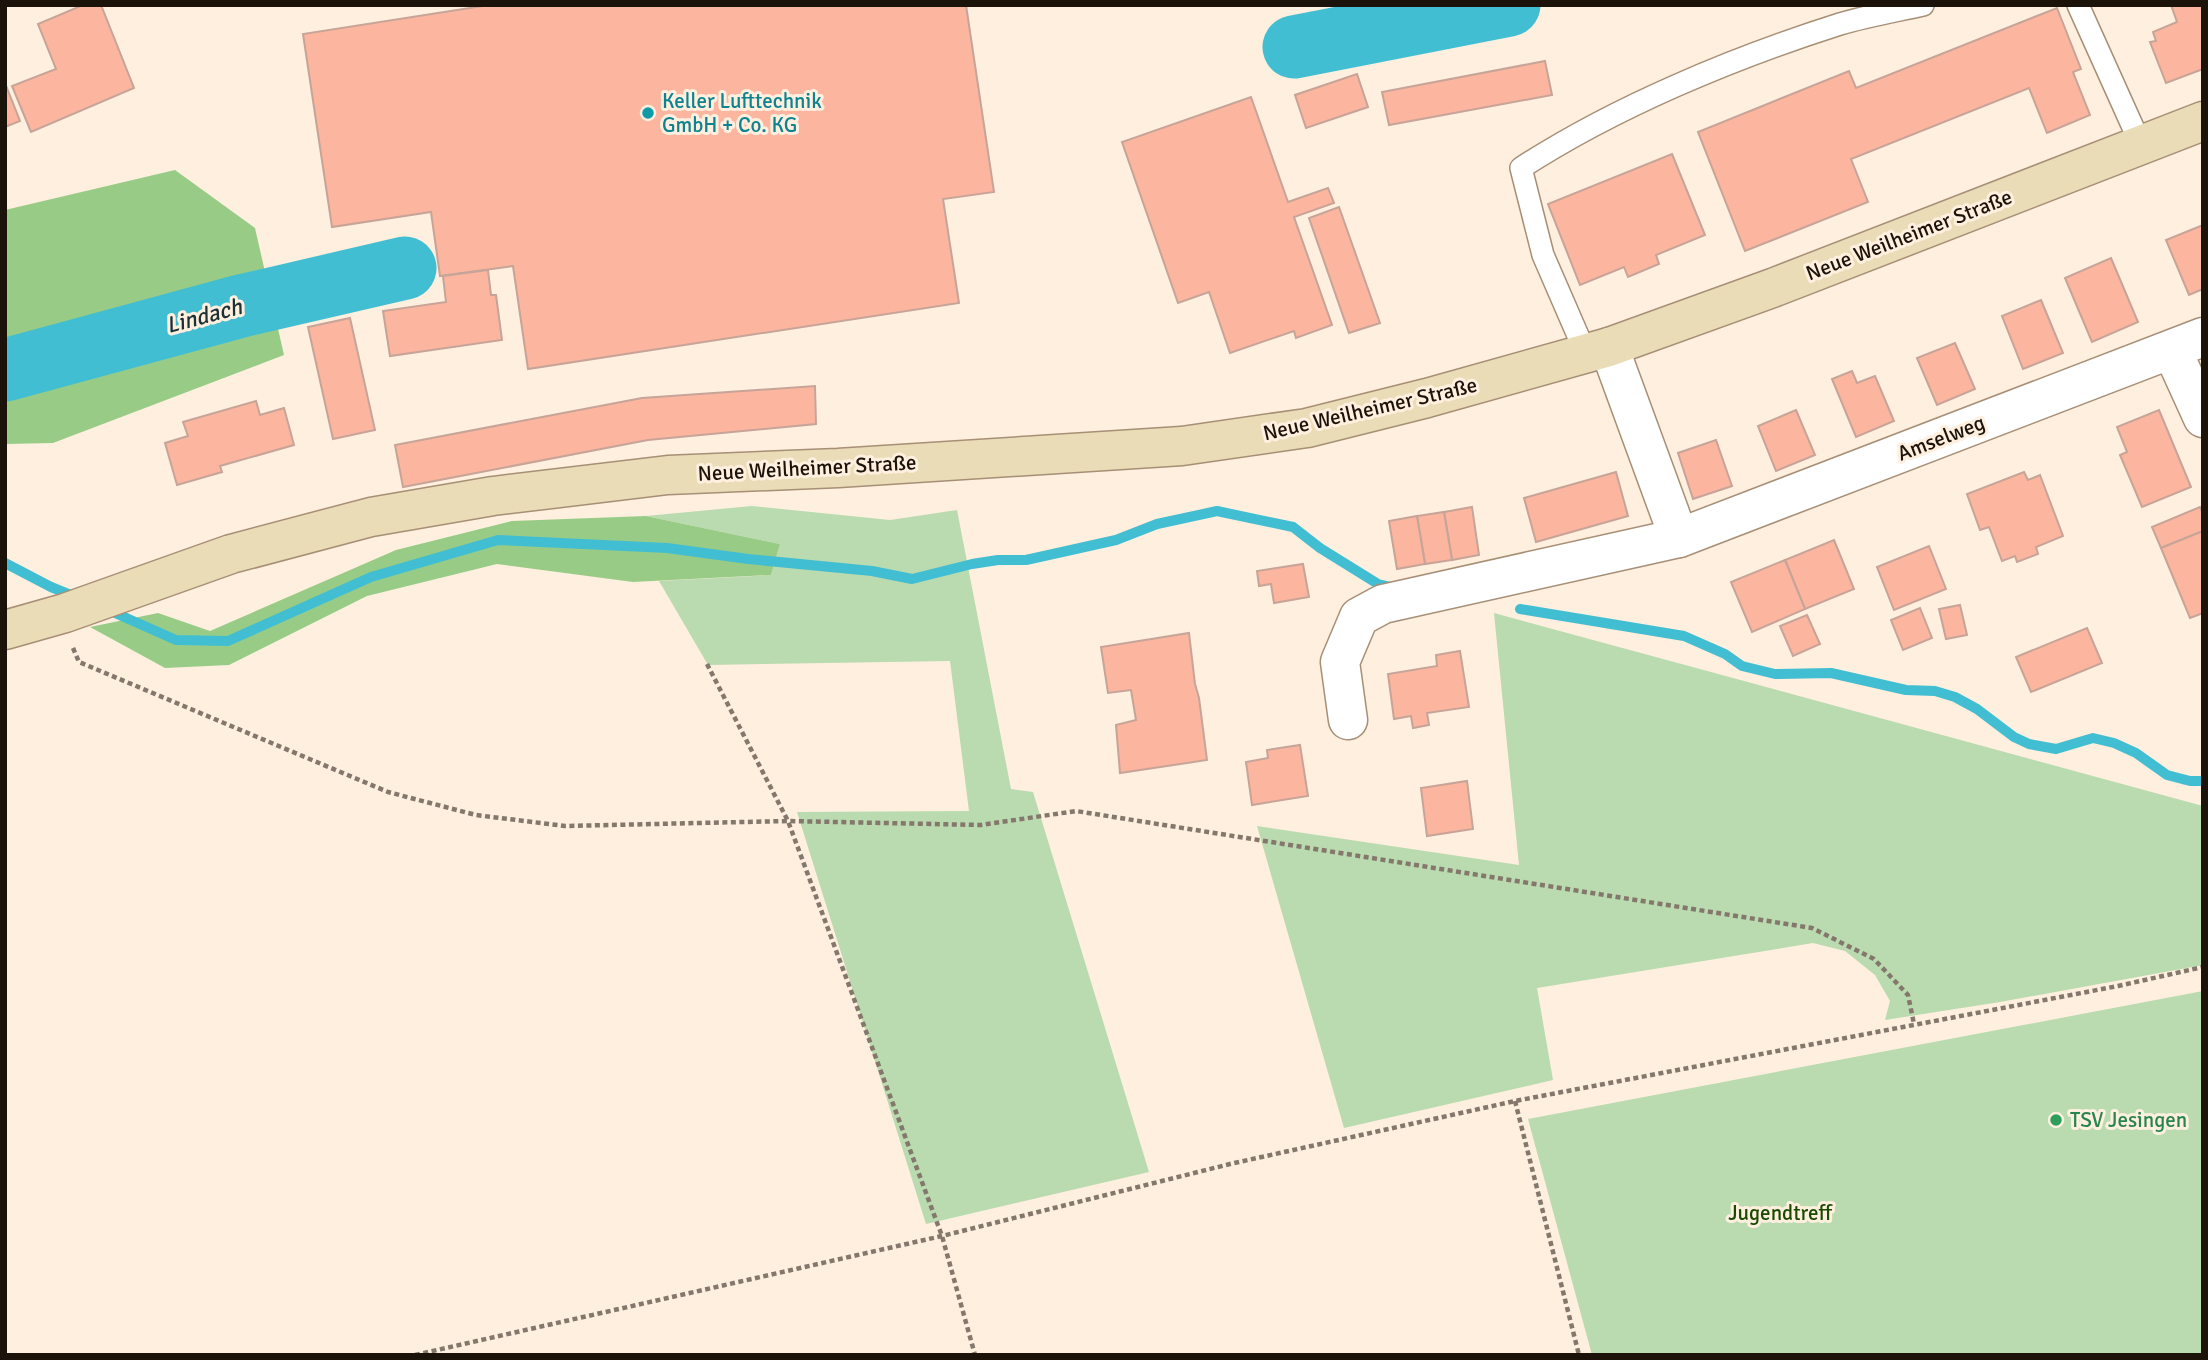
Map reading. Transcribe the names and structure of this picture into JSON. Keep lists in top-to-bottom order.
{
  "streets": {
    "main road": ["Neue Weilheimer Straße"],
    "street": ["Amselweg"]
  },
  "water": ["Lindach"],
  "parks": ["Jugendtreff"],
  "places": ["Keller Lufttechnik GmbH + Co. KG", "TSV Jesingen"]
}
